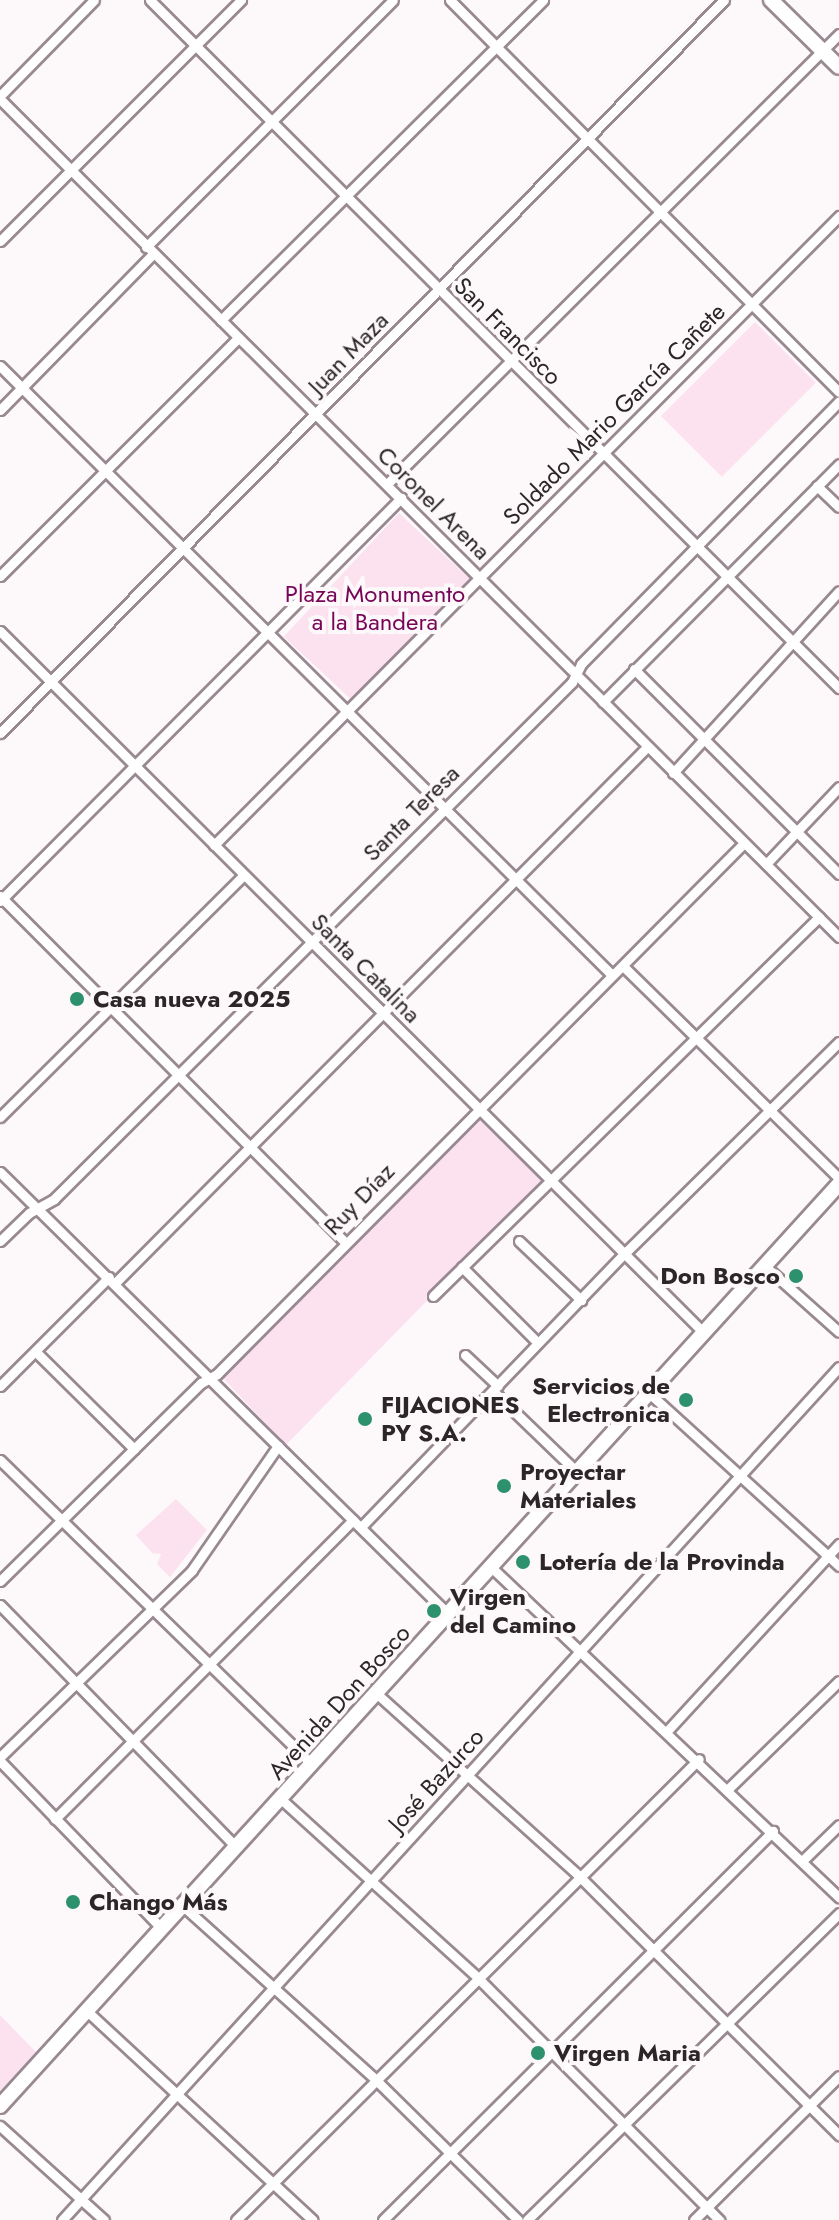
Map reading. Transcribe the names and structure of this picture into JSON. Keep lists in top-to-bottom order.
{
  "streets": {
    "main road": ["Avenida Don Bosco"],
    "street": [
      "San Francisco",
      "Juan Maza",
      "Soldado Mario García Cañete",
      "Coronel Arena",
      "Santa Teresa",
      "Santa Catalina",
      "Ruy Díaz",
      "José Bazurco"
    ]
  },
  "crossings": [
    ["San Francisco", "Juan Maza"],
    ["San Francisco", "Soldado Mario García Cañete"],
    ["San Francisco", "Santa Teresa"],
    ["Juan Maza", "Coronel Arena"],
    ["Juan Maza", "Santa Catalina"],
    ["Soldado Mario García Cañete", "Coronel Arena"],
    ["Soldado Mario García Cañete", "Santa Catalina"],
    ["Coronel Arena", "Santa Teresa"],
    ["Coronel Arena", "Ruy Díaz"],
    ["Santa Teresa", "Santa Catalina"],
    ["Santa Catalina", "Ruy Díaz"],
    ["Santa Catalina", "Avenida Don Bosco"]
  ],
  "parks": ["Plaza Monumento a la Bandera"],
  "places": [
    "Casa nueva 2025",
    "Don Bosco",
    "Servicios de Electronica",
    "FIJACIONES PY S.A.",
    "Proyectar Materiales",
    "Lotería de la Provinda",
    "Virgen del Camino",
    "Chango Más",
    "Virgen Maria"
  ]
}
